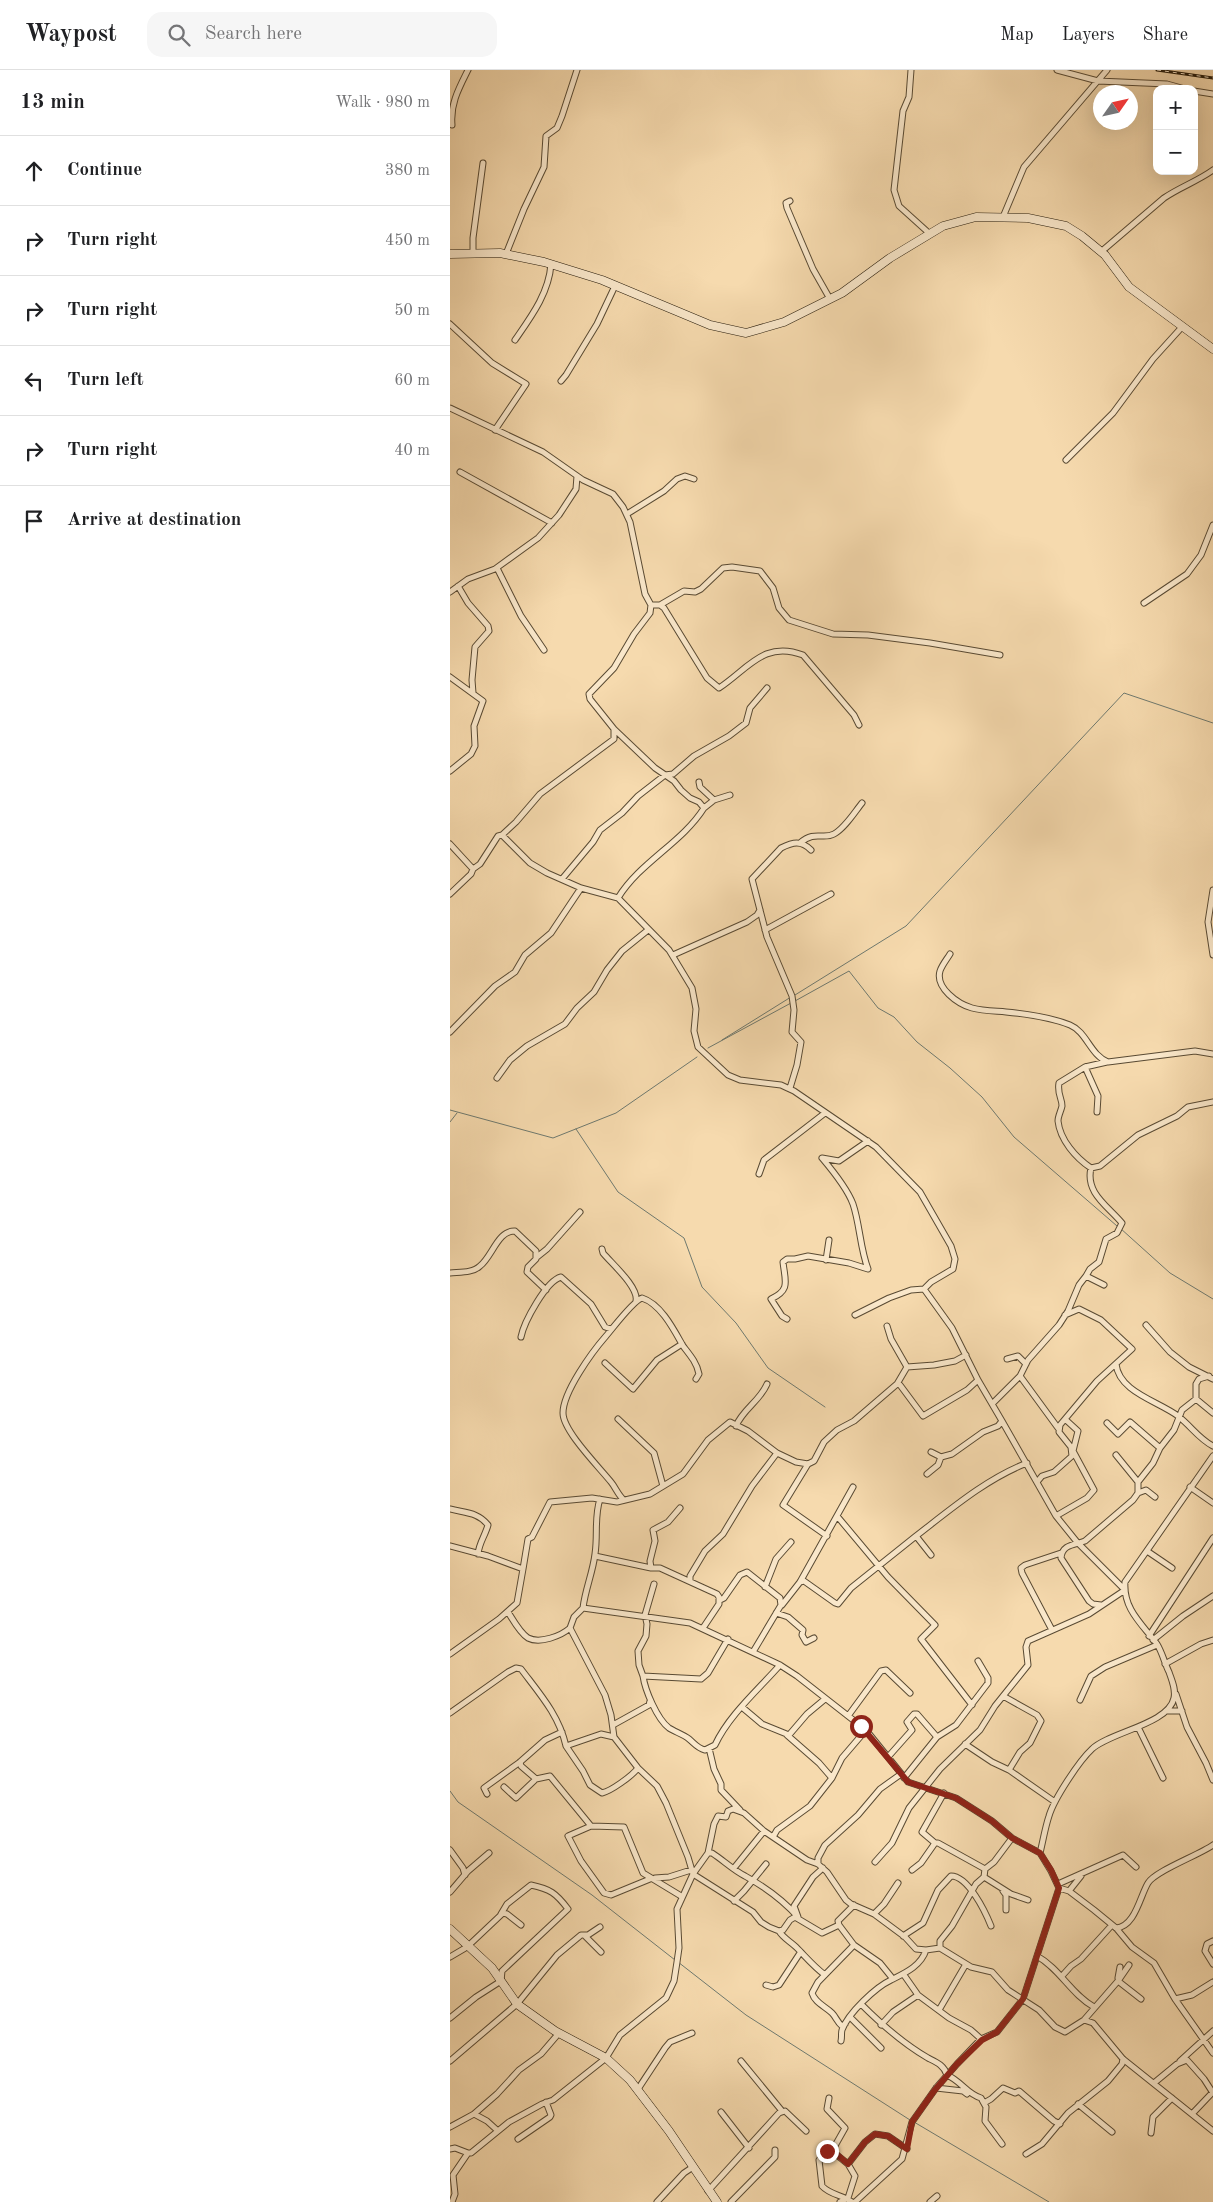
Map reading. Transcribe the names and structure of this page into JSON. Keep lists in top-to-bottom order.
{
  "north": "top right",
  "page": {
    "header": "Waypost",
    "search": "Search here",
    "nav": ["Map", "Layers", "Share"],
    "heading": ["13 min", "Walk · 980 m"],
    "map_buttons": ["+", "−"],
    "list": [
      ["Continue", "380 m"],
      ["Turn right", "450 m"],
      ["Turn right", "50 m"],
      ["Turn left", "60 m"],
      ["Turn right", "40 m"],
      "Arrive at destination"
    ]
  }
}
